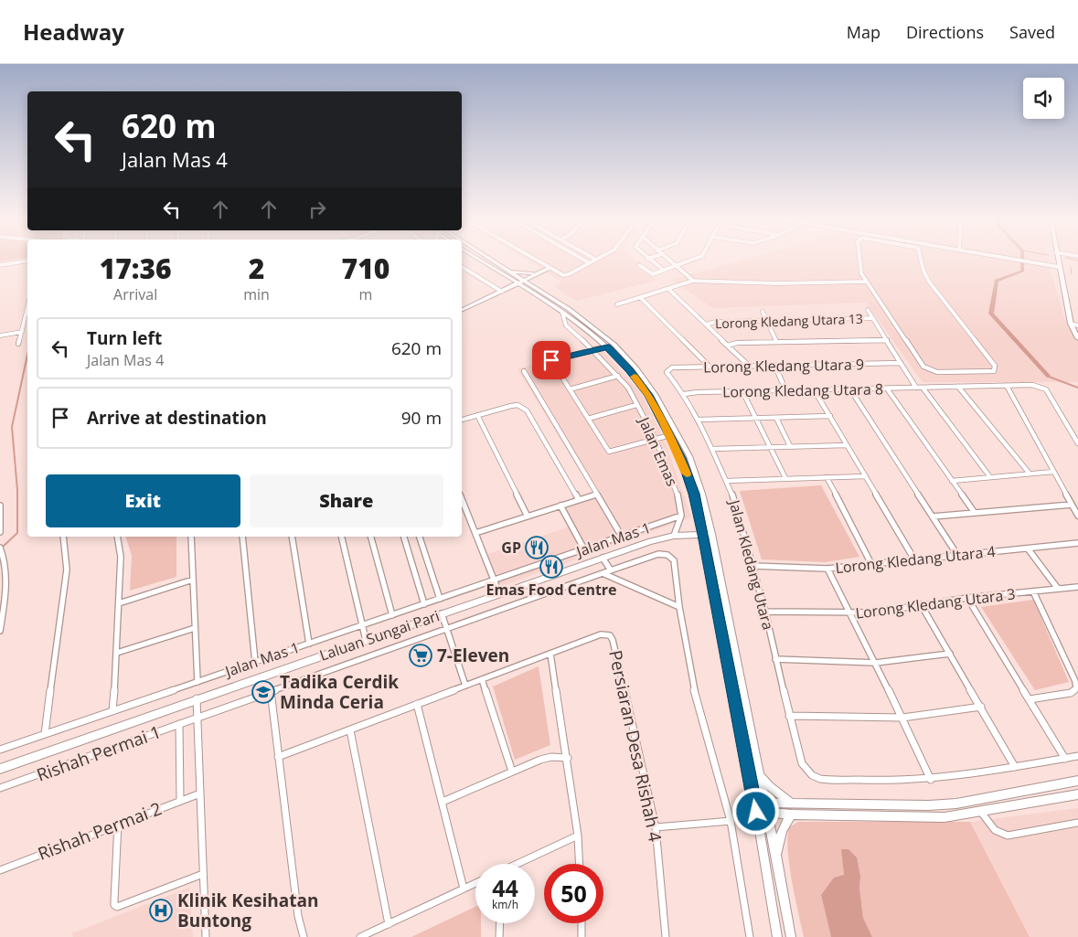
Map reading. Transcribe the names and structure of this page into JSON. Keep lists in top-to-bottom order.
{
  "streets": {
    "main road": ["Jalan Kledang Utara", "Laluan Sungai Pari"],
    "street": [
      "Lorong Kledang Utara 13",
      "Lorong Kledang Utara 9",
      "Lorong Kledang Utara 8",
      "Jalan Emas",
      "Jalan Mas 1",
      "Lorong Kledang Utara 4",
      "Lorong Kledang Utara 3",
      "Persiaran Desa Rishah 4",
      "Rishah Permai 1",
      "Rishah Permai 2"
    ]
  },
  "crossings": [
    ["Lorong Kledang Utara 9", "Jalan Kledang Utara"],
    ["Lorong Kledang Utara 8", "Jalan Kledang Utara"],
    ["Jalan Emas", "Jalan Mas 1"],
    ["Jalan Emas", "Jalan Kledang Utara"],
    ["Lorong Kledang Utara 4", "Jalan Kledang Utara"],
    ["Jalan Kledang Utara", "Lorong Kledang Utara 3"],
    ["Jalan Kledang Utara", "Laluan Sungai Pari"]
  ],
  "places": {
    "restaurant": ["GP", "Emas Food Centre"],
    "supermarket": ["7-Eleven"],
    "school or university": ["Tadika Cerdik Minda Ceria"],
    "hospital": ["Klinik Kesihatan Buntong"]
  },
  "page": {
    "header": "Headway",
    "nav": ["Map", "Directions", "Saved"],
    "turn": ["620 m", "Jalan Mas 4"],
    "eta": [
      "17:36",
      "Arrival",
      "2",
      "min",
      "710",
      "m"
    ],
    "list": [
      {
        "name": "Turn left",
        "note": "Jalan Mas 4",
        "value": "620 m"
      },
      {
        "name": "Arrive at destination",
        "value": "90 m"
      }
    ],
    "buttons": ["Exit", "Share"],
    "speed": "44 km/h",
    "limit": "50"
  }
}
